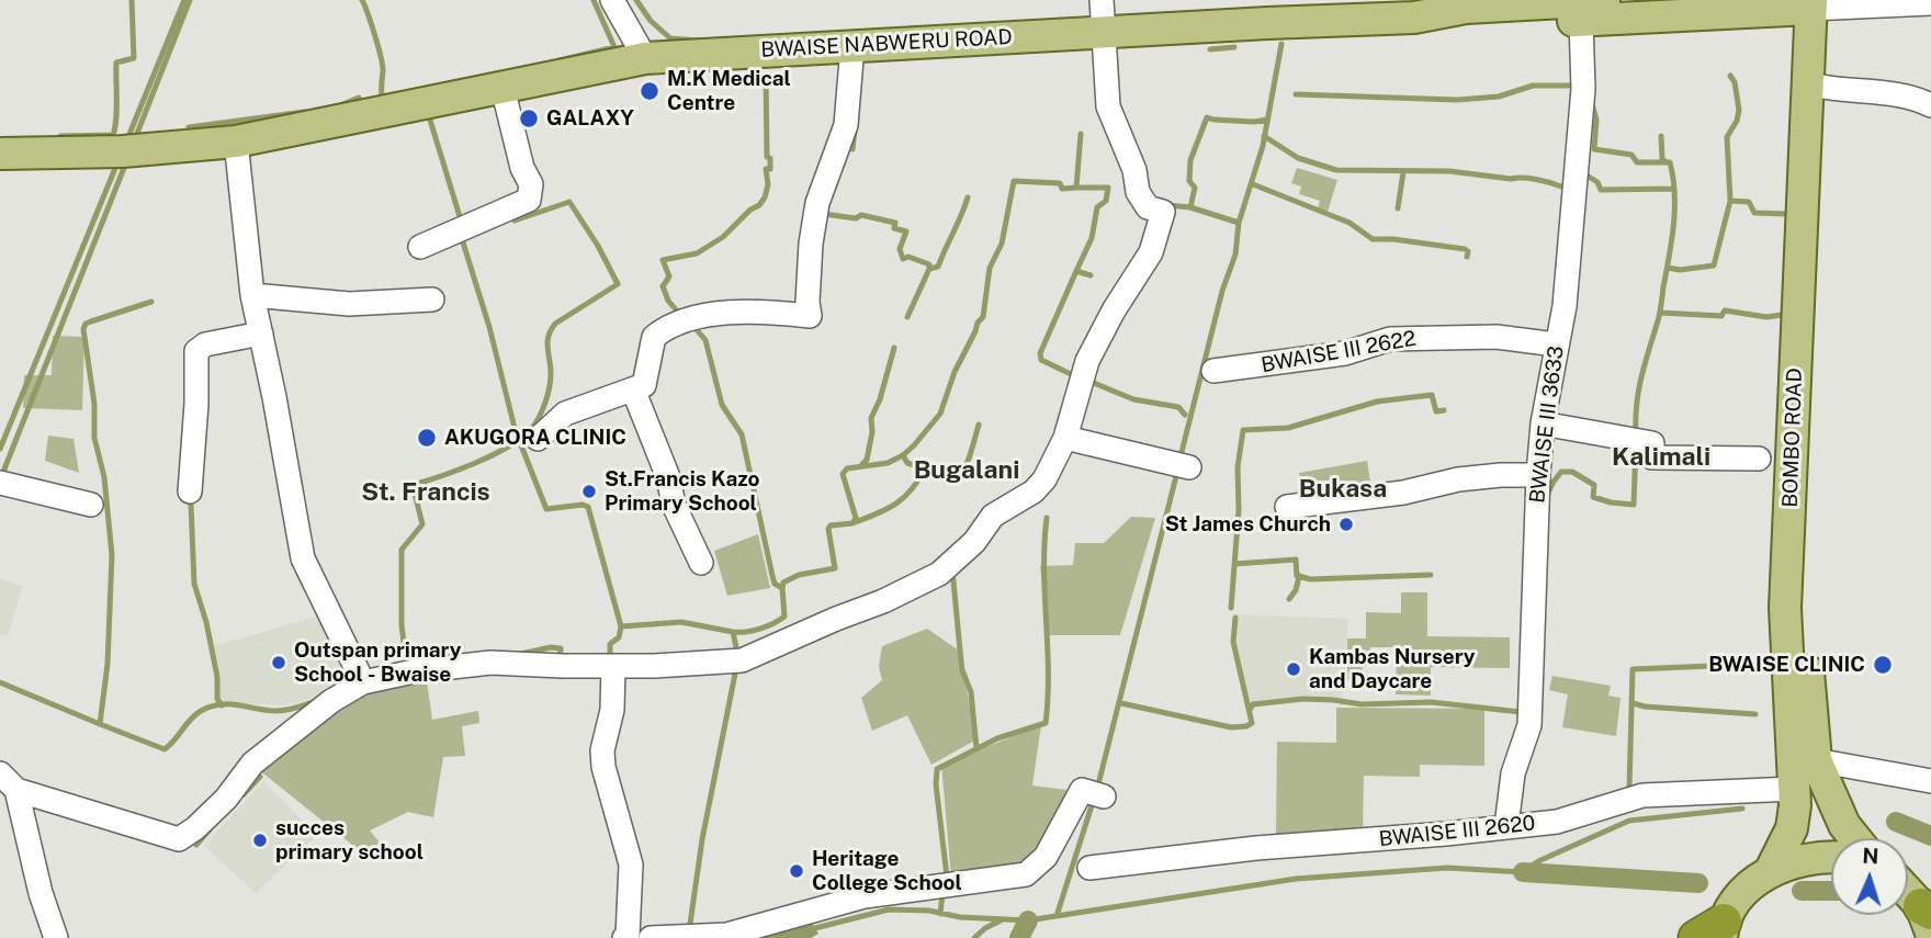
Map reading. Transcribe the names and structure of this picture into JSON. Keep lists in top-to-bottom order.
{
  "streets": {
    "main road": ["BWAISE NABWERU ROAD", "BOMBO ROAD"],
    "street": ["BWAISE III 2622", "BWAISE III 3633", "BWAISE III 2620"]
  },
  "crossings": [
    ["BWAISE NABWERU ROAD", "BWAISE III 3633"],
    ["BWAISE NABWERU ROAD", "BOMBO ROAD"],
    ["BWAISE III 2622", "BWAISE III 3633"],
    ["BWAISE III 3633", "BWAISE III 2620"],
    ["BOMBO ROAD", "BWAISE III 2620"]
  ],
  "districts": [
    "Kalimali",
    "Bugalani",
    "Bukasa",
    "St. Francis"
  ],
  "places": [
    "M.K Medical Centre",
    "GALAXY",
    "AKUGORA CLINIC",
    "St.Francis Kazo Primary School",
    "St James Church",
    "Outspan primary School - Bwaise",
    "BWAISE CLINIC",
    "Kambas Nursery and Daycare",
    "succes primary school",
    "Heritage College School"
  ],
  "north": "top"
}
